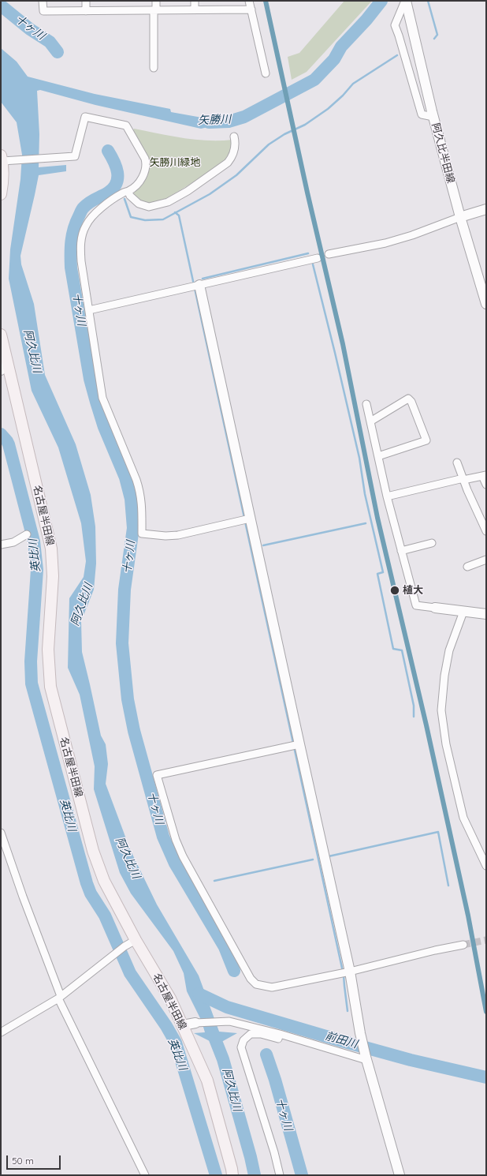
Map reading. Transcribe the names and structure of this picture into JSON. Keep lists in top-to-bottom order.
{
  "streets": {
    "main road": ["名古屋半田線"],
    "street": ["阿久比半田線"]
  },
  "water": [
    "十ヶ川",
    "矢勝川",
    "阿久比川",
    "英比川",
    "前田川"
  ],
  "parks": ["矢勝川緑地"],
  "places": ["植大"],
  "scale_bar": "50 m"
}
